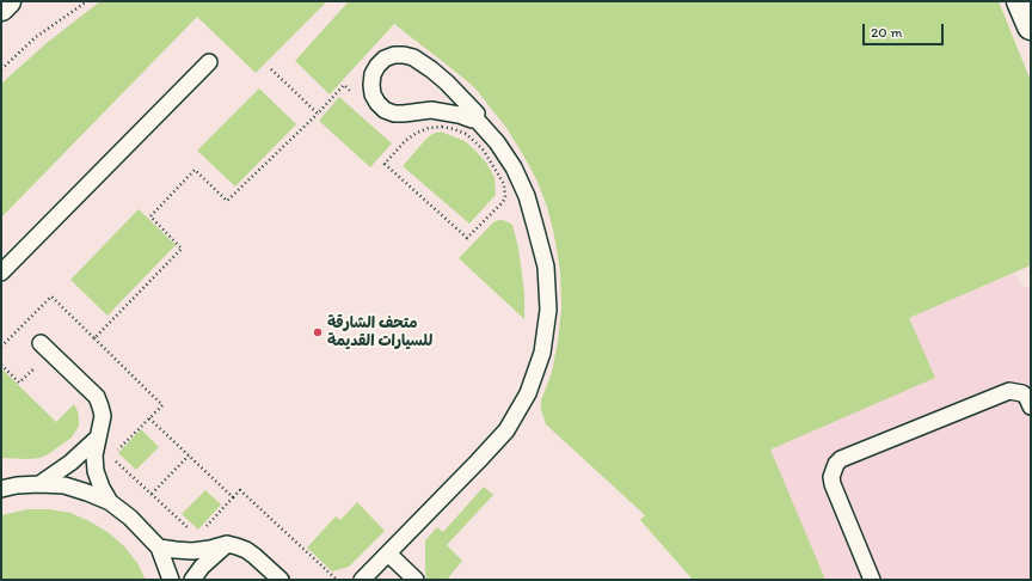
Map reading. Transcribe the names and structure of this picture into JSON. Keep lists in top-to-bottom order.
{
  "places": ["متحف الشارقة للسيارات القديمة"],
  "scale_bar": "20 m"
}
